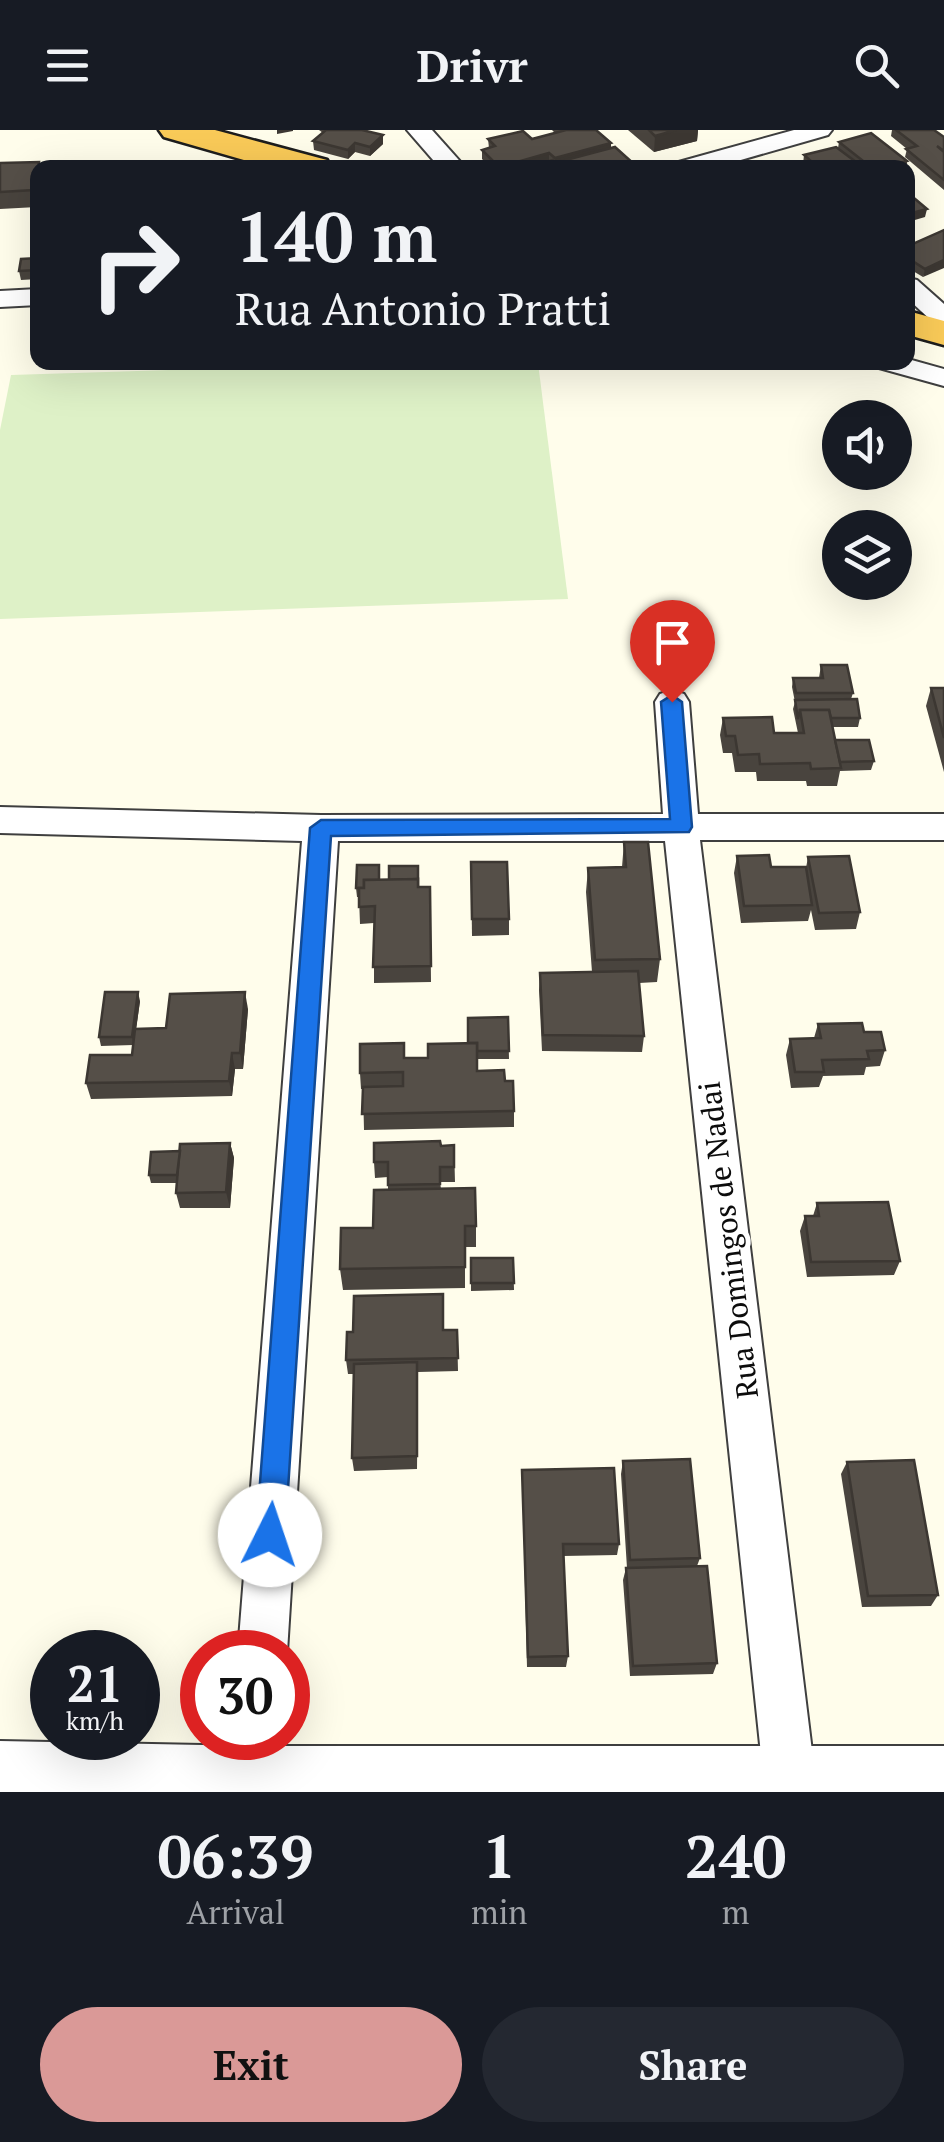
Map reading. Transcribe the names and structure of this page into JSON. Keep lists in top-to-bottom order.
{
  "streets": {
    "street": ["Rua Domingos de Nadai"]
  },
  "page": {
    "header": "Drivr",
    "turn": ["140 m", "Rua Antonio Pratti"],
    "speed": "21 km/h",
    "limit": "30",
    "eta": [
      "06:39",
      "Arrival",
      "1",
      "min",
      "240",
      "m"
    ],
    "buttons": ["Exit", "Share"]
  }
}
